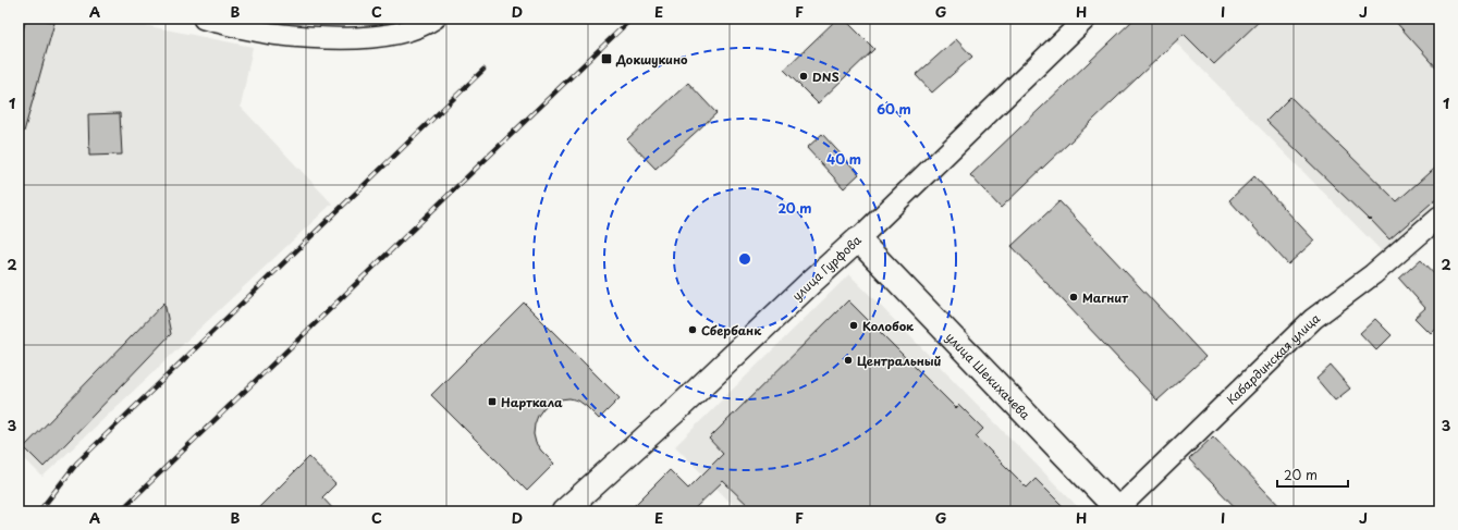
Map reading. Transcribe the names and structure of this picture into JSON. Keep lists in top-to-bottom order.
{
  "streets": {
    "street": ["улица Гурфова", "Кабардинская улица", "улица Шекихачева"]
  },
  "crossings": [
    ["улица Гурфова", "улица Шекихачева"],
    ["Кабардинская улица", "улица Шекихачева"]
  ],
  "places": {
    "transit": ["Докшукино", "Нарткала"],
    "other": [
      "DNS",
      "Магнит",
      "Колобок",
      "Сбербанк",
      "Центральный"
    ]
  },
  "scale_bar": "20 m",
  "grid": {
    "columns": [
      "A",
      "B",
      "C",
      "D",
      "E",
      "F",
      "G",
      "H",
      "I",
      "J"
    ],
    "rows": ["1", "2", "3"]
  },
  "rings": ["60 m", "40 m", "20 m"]
}
